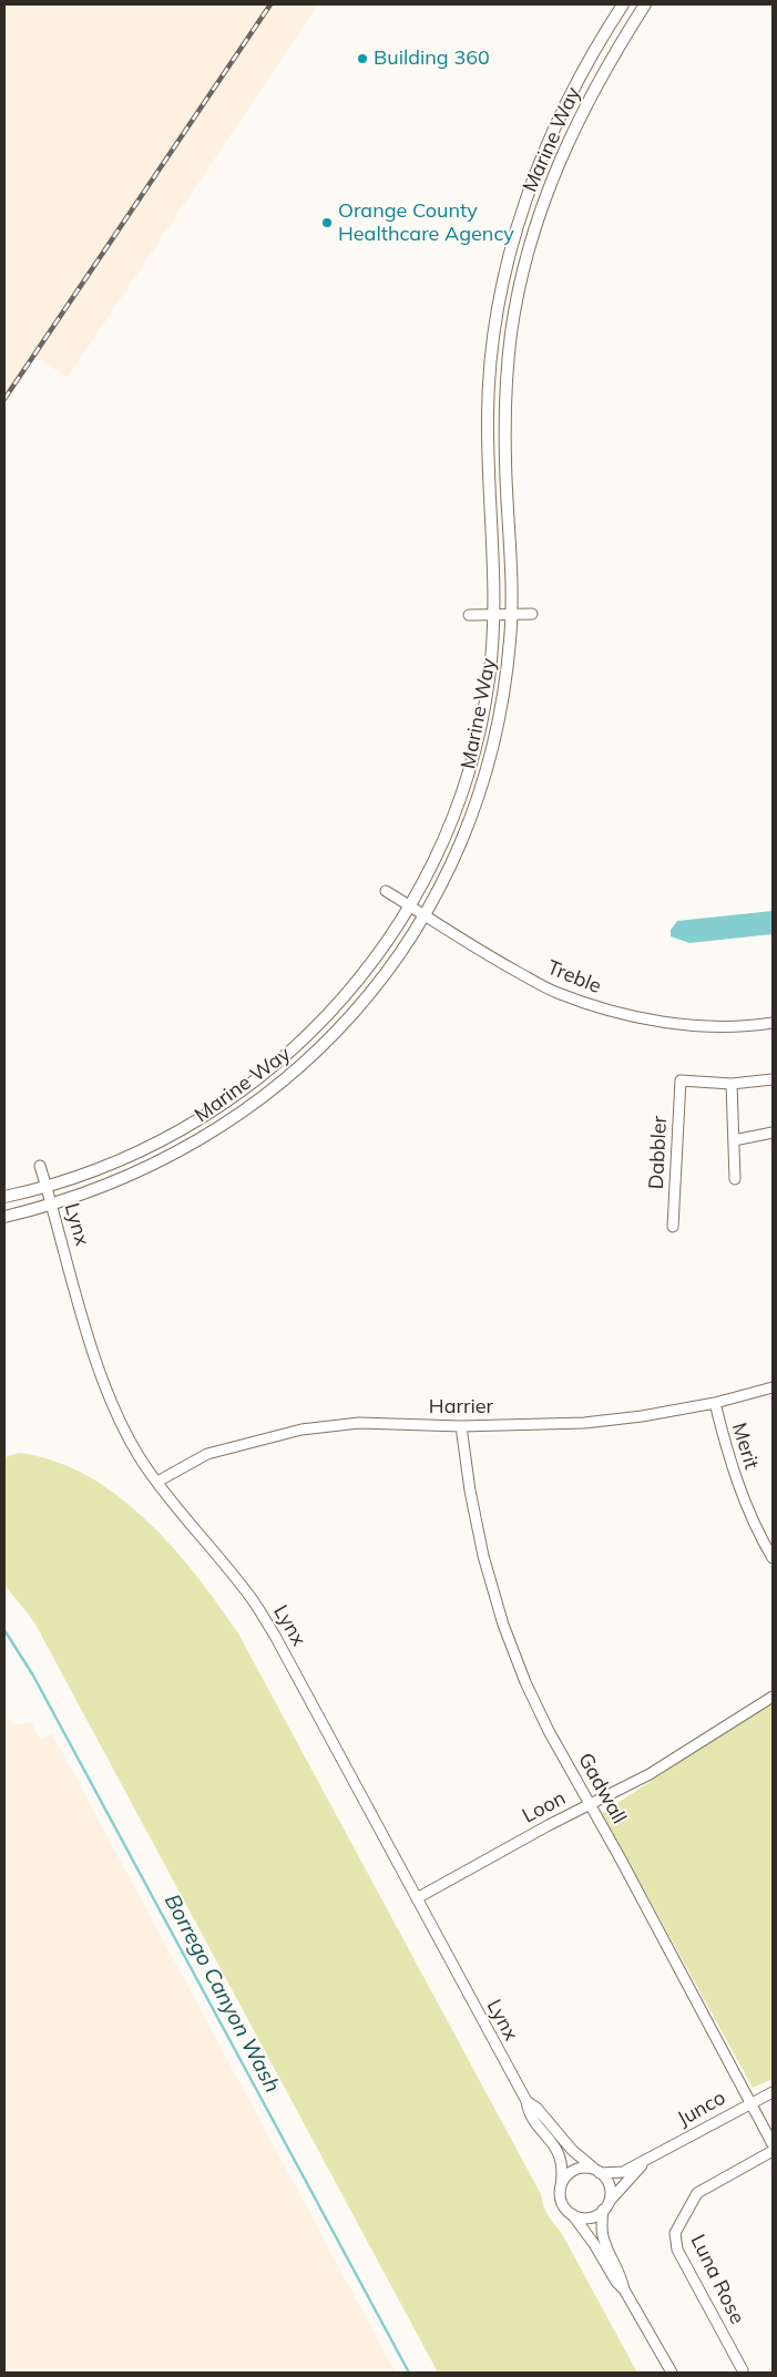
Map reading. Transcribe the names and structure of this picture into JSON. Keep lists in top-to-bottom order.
{
  "streets": {
    "main road": ["Marine Way"],
    "street": [
      "Treble",
      "Dabbler",
      "Lynx",
      "Harrier",
      "Merit",
      "Gadwall",
      "Loon",
      "Junco",
      "Luna Rose"
    ]
  },
  "crossings": [
    ["Marine Way", "Treble"],
    ["Marine Way", "Lynx"],
    ["Lynx", "Harrier"],
    ["Lynx", "Loon"],
    ["Lynx", "Junco"],
    ["Harrier", "Merit"],
    ["Harrier", "Gadwall"],
    ["Gadwall", "Loon"],
    ["Gadwall", "Junco"]
  ],
  "water": ["Borrego Canyon Wash"],
  "places": ["Building 360", "Orange County Healthcare Agency"]
}
